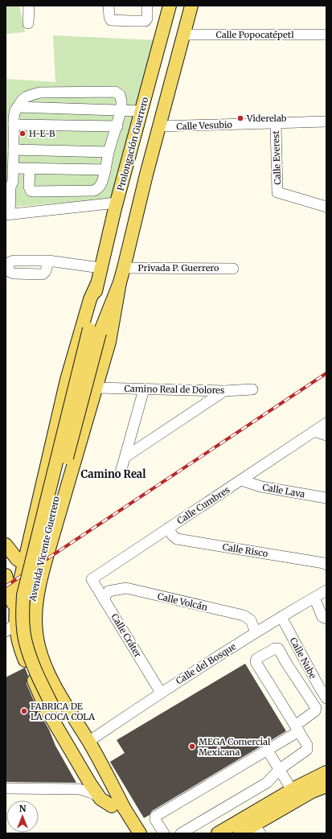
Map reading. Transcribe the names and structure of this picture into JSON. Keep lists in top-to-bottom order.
{
  "streets": {
    "main road": ["Prolongación Guerrero", "Avenida Vicente Guerrero"],
    "street": [
      "Calle Popocatépetl",
      "Calle Vesubio",
      "Calle Everest",
      "Privada P. Guerrero",
      "Camino Real de Dolores",
      "Calle Lava",
      "Calle Cumbres",
      "Calle Risco",
      "Calle Volcán",
      "Calle Cráter",
      "Calle Nube",
      "Calle del Bosque"
    ]
  },
  "crossings": [
    ["Calle Vesubio", "Calle Everest"],
    ["Prolongación Guerrero", "Avenida Vicente Guerrero"],
    ["Calle Lava", "Calle Cumbres"],
    ["Calle Cumbres", "Calle Risco"],
    ["Calle Cumbres", "Calle Cráter"],
    ["Calle Volcán", "Calle Cráter"],
    ["Calle Volcán", "Calle del Bosque"],
    ["Calle Cráter", "Calle del Bosque"],
    ["Calle Nube", "Calle del Bosque"]
  ],
  "districts": ["Camino Real"],
  "places": [
    "Viderelab",
    "H-E-B",
    "FABRICA DE LA COCA COLA",
    "MEGA Comercial Mexicana"
  ],
  "north": "top"
}
